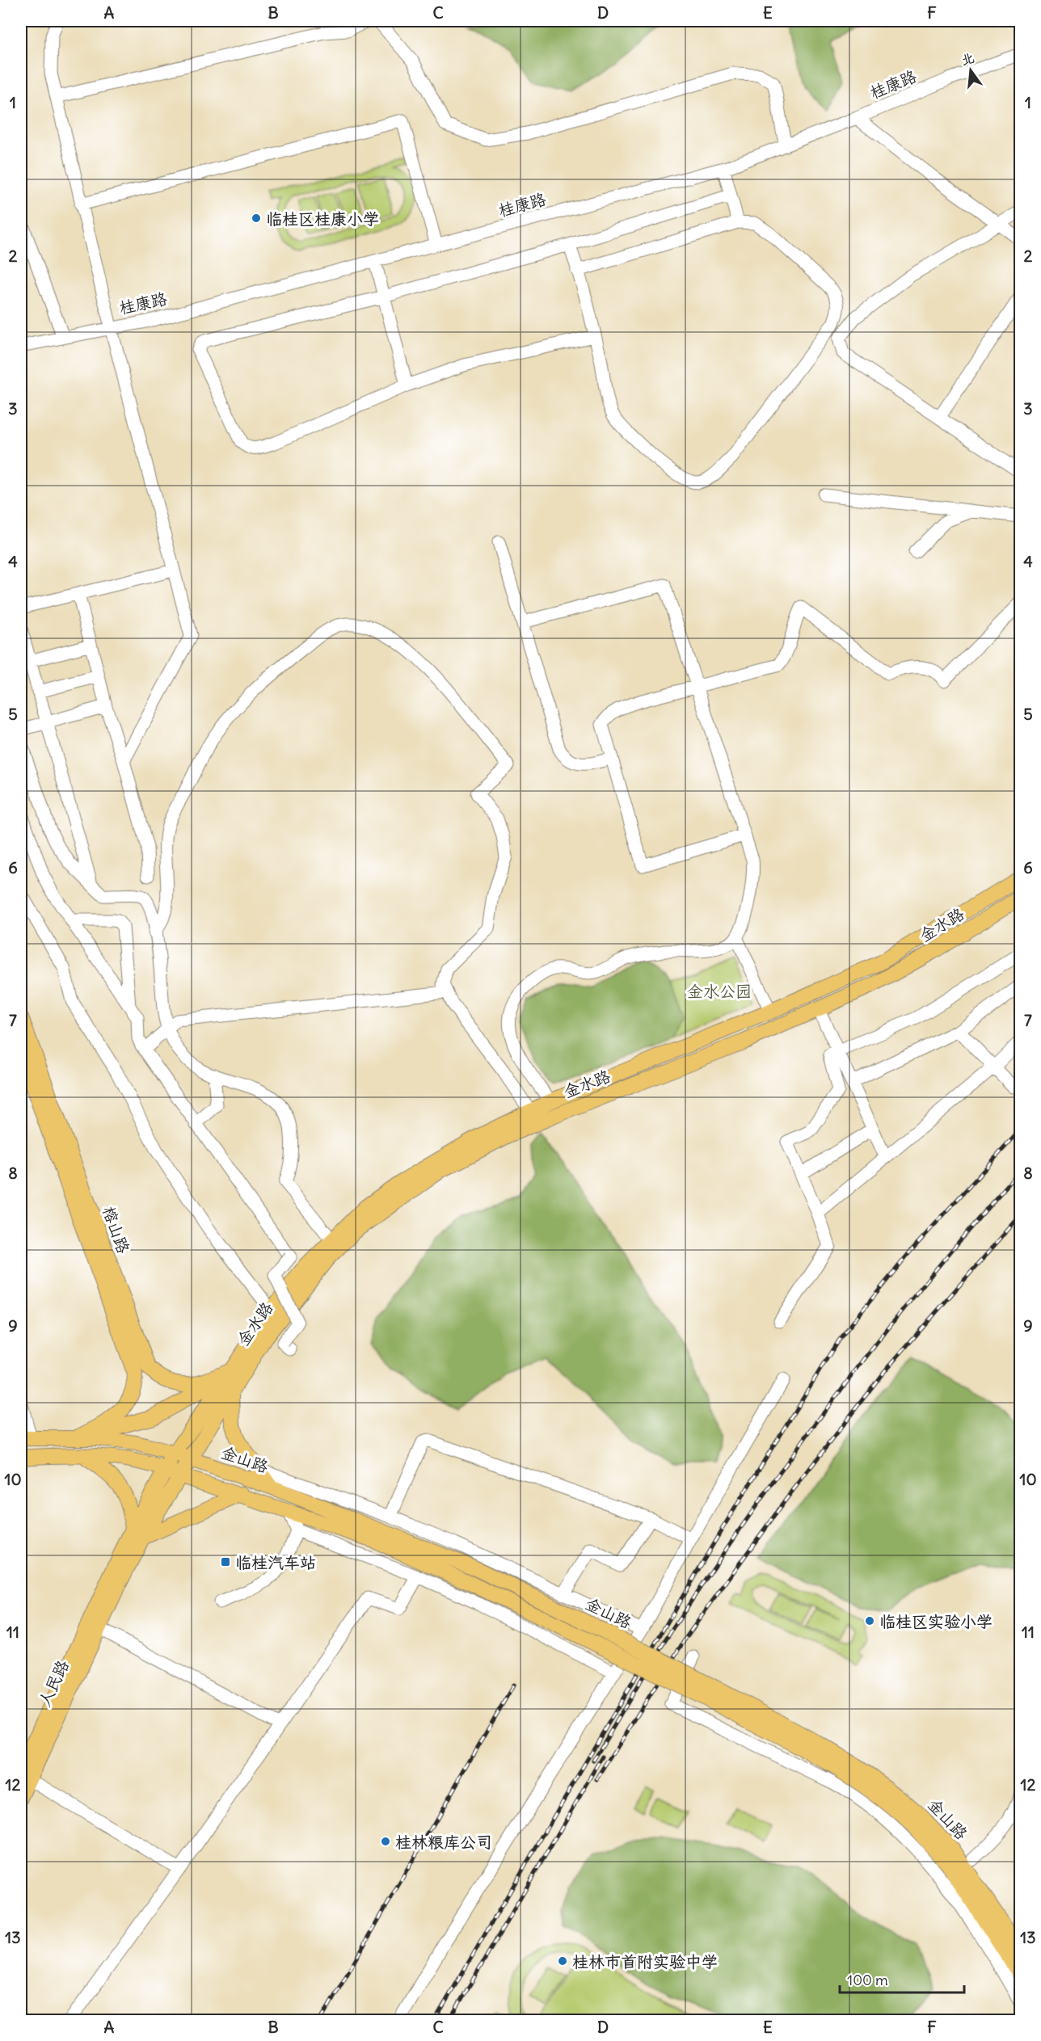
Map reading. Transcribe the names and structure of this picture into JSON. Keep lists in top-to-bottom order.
{
  "streets": {
    "main road": [
      "金水路",
      "榕山路",
      "金山路",
      "人民路"
    ],
    "street": ["桂康路"]
  },
  "crossings": [
    ["金水路", "榕山路"],
    ["金水路", "金山路"],
    ["榕山路", "金山路"]
  ],
  "parks": ["金水公园"],
  "places": {
    "other": [
      "临桂区桂康小学",
      "临桂区实验小学",
      "桂林粮库公司",
      "桂林市首附实验中学"
    ],
    "transit": ["临桂汽车站"]
  },
  "scale_bar": "100 m",
  "north": "top",
  "grid": {
    "columns": [
      "A",
      "B",
      "C",
      "D",
      "E",
      "F"
    ],
    "rows": [
      "1",
      "2",
      "3",
      "4",
      "5",
      "6",
      "7",
      "8",
      "9",
      "10",
      "11",
      "12",
      "13"
    ]
  }
}
